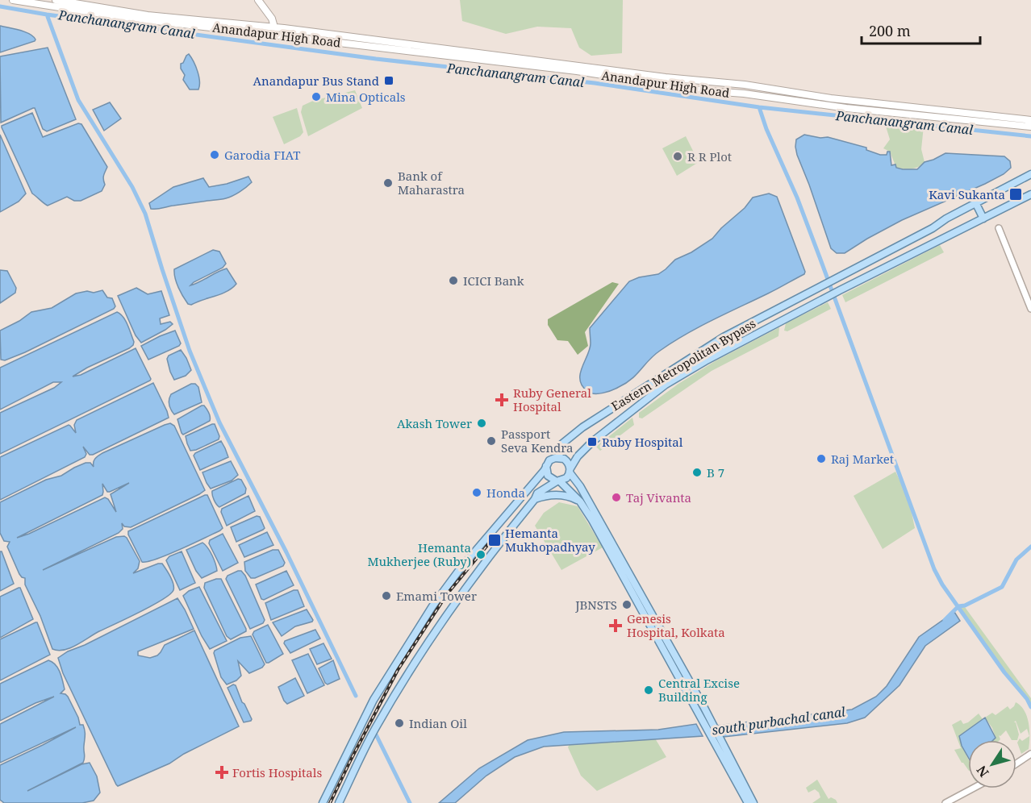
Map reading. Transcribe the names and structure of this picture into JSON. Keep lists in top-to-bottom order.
{
  "streets": {
    "main road": ["Anandapur High Road", "Eastern Metropolitan Bypass"]
  },
  "water": ["Panchanangram Canal", "south purbachal canal"],
  "places": {
    "transit": [
      "Anandapur Bus Stand",
      "Kavi Sukanta",
      "Ruby Hospital",
      "Hemanta Mukhopadhyay"
    ],
    "other": [
      "Mina Opticals",
      "Garodia FIAT",
      "R R Plot",
      "Bank of Maharastra",
      "ICICI Bank",
      "Akash Tower",
      "Passport Seva Kendra",
      "Raj Market",
      "B 7",
      "Honda",
      "Taj Vivanta",
      "Hemanta Mukherjee (Ruby)",
      "Emami Tower",
      "JBNSTS",
      "Central Excise Building",
      "Indian Oil"
    ],
    "health": ["Ruby General Hospital", "Genesis Hospital, Kolkata", "Fortis Hospitals"]
  },
  "scale_bar": "200 m",
  "north": "bottom left"
}
